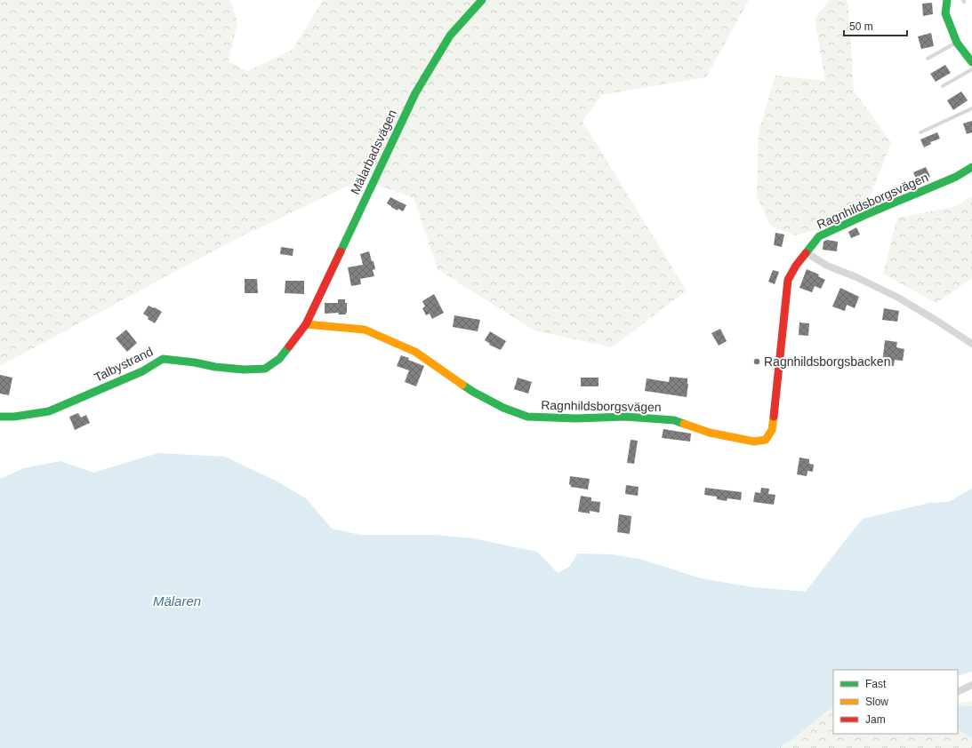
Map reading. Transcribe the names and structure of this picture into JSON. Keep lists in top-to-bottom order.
{
  "streets": {
    "street": ["Mälarbadsvägen", "Ragnhildsborgsvägen", "Talbystrand"]
  },
  "crossings": [
    ["Mälarbadsvägen", "Ragnhildsborgsvägen"],
    ["Mälarbadsvägen", "Talbystrand"],
    ["Ragnhildsborgsvägen", "Talbystrand"]
  ],
  "water": ["Mälaren"],
  "places": ["Ragnhildsborgsbacken"],
  "legend": ["Fast", "Slow", "Jam"],
  "scale_bar": "50 m"
}
